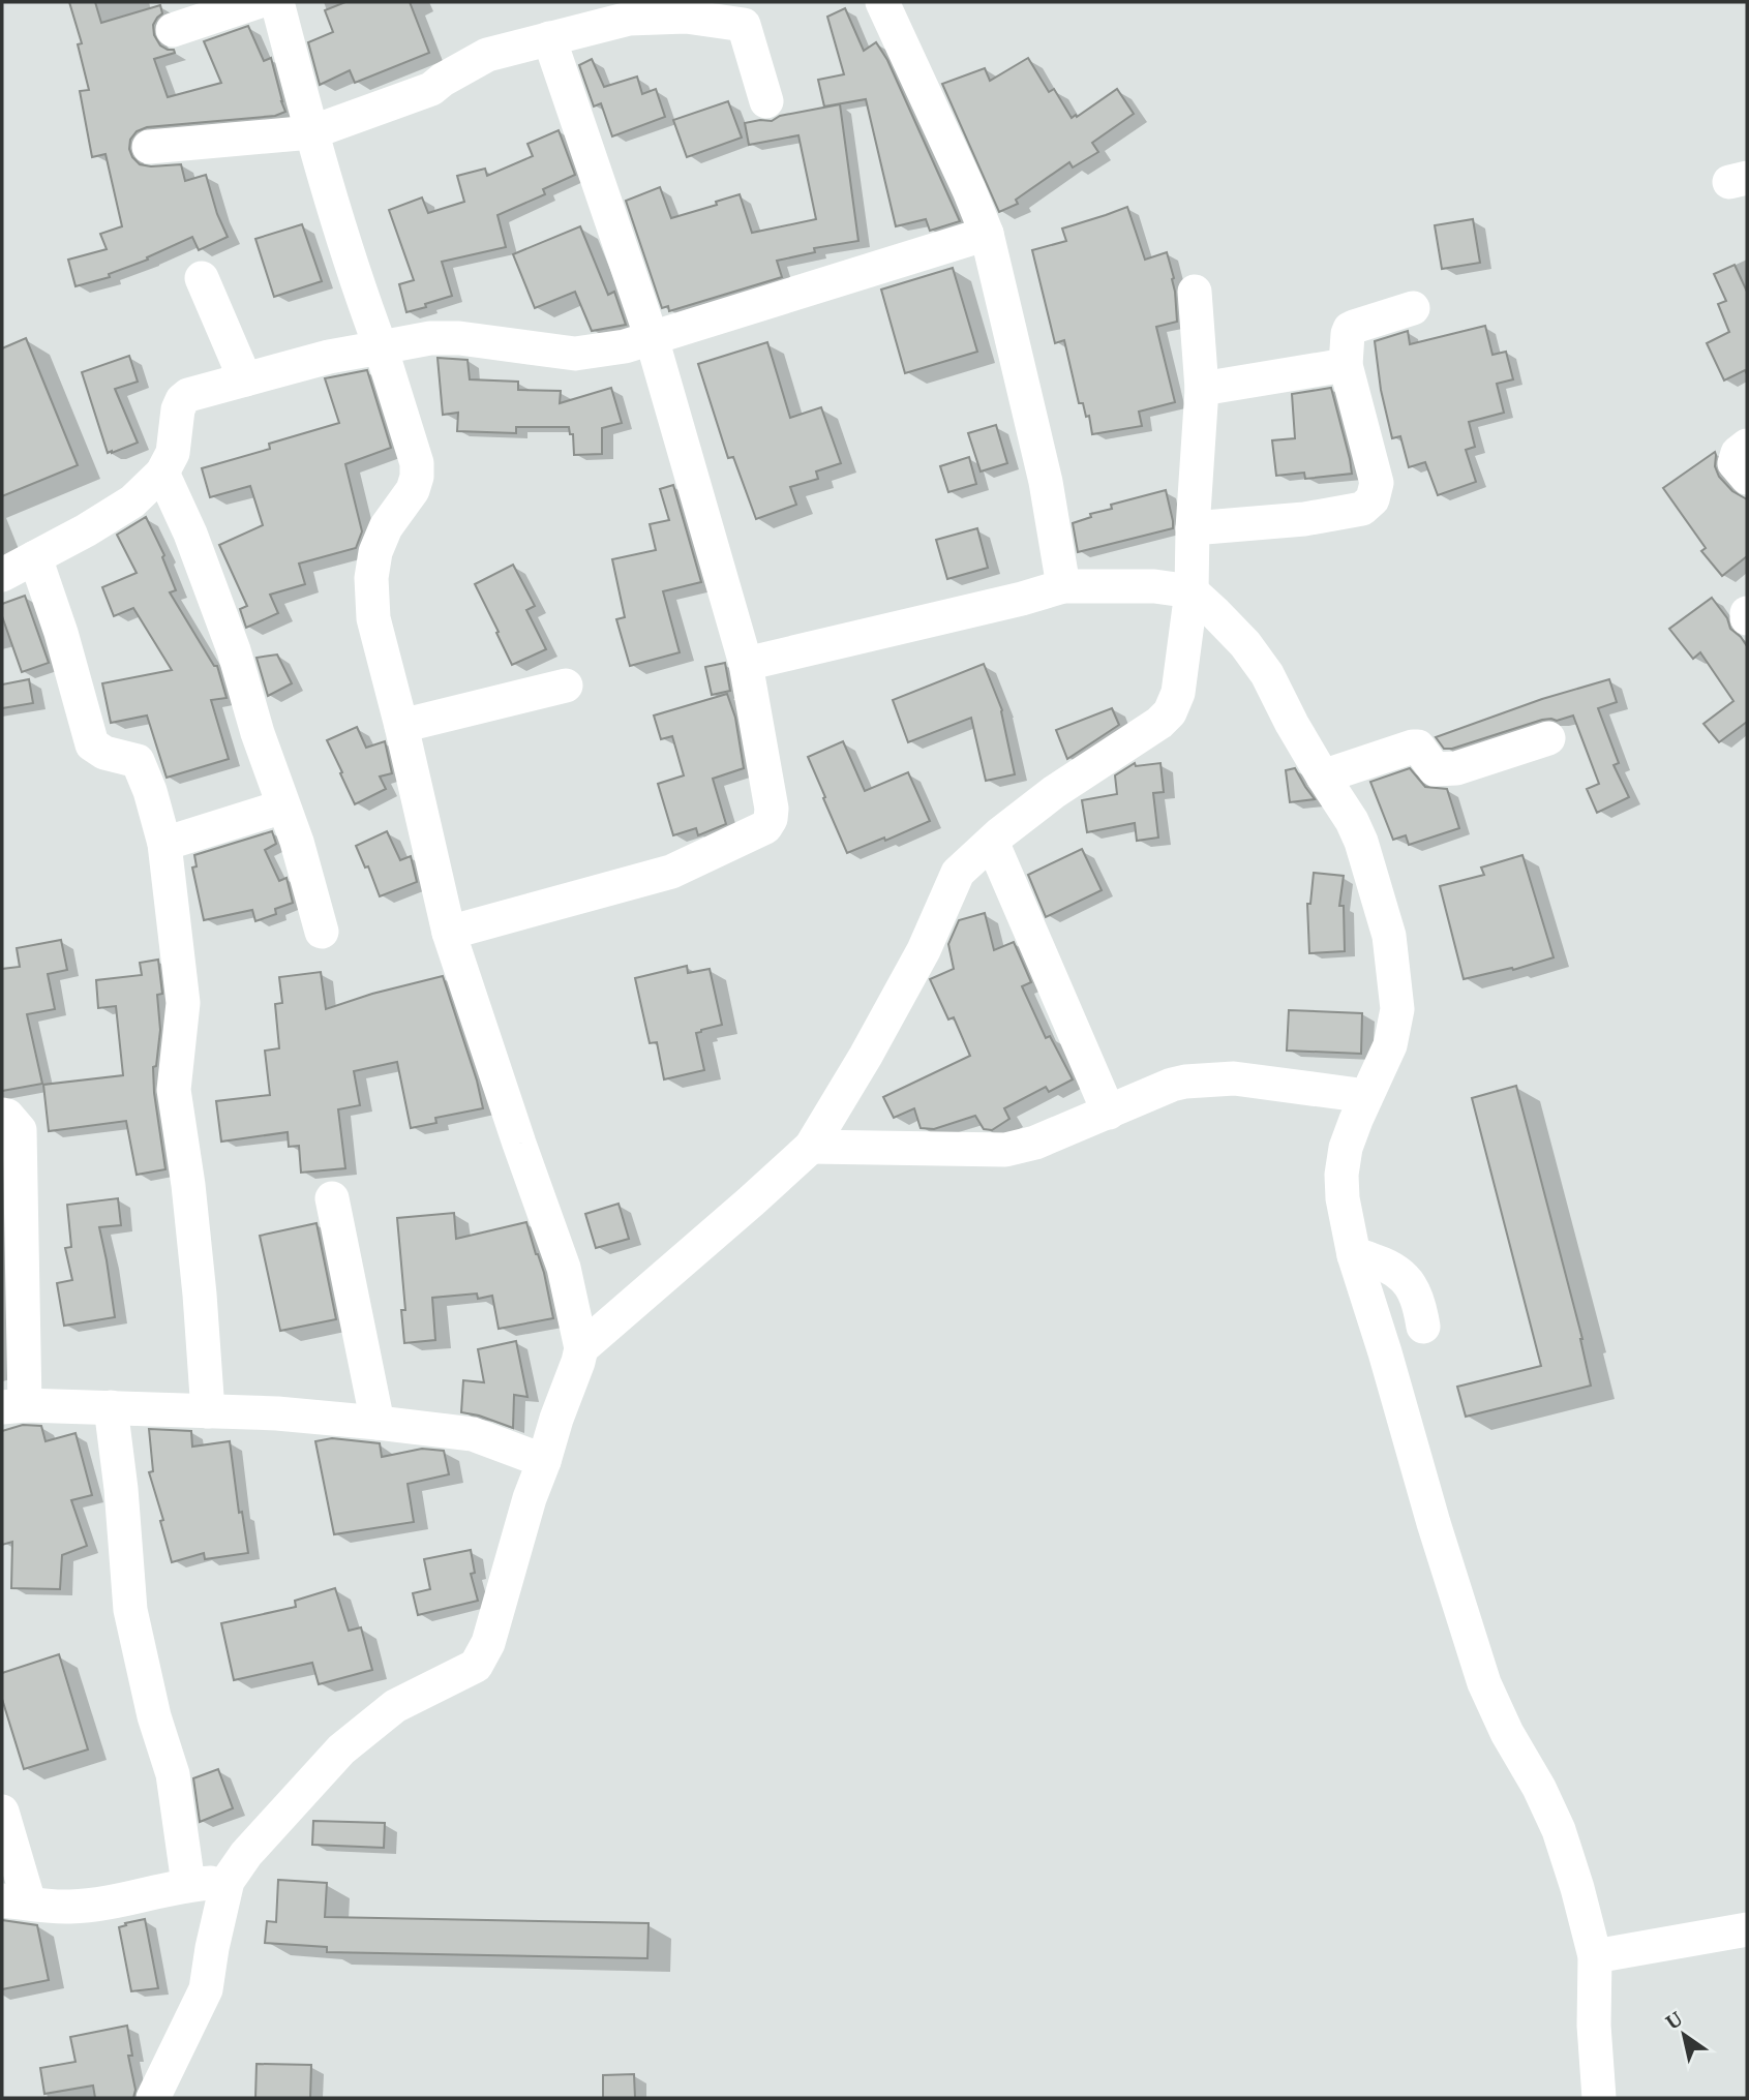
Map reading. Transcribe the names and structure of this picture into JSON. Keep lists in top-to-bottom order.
{
  "north": "top left"
}
